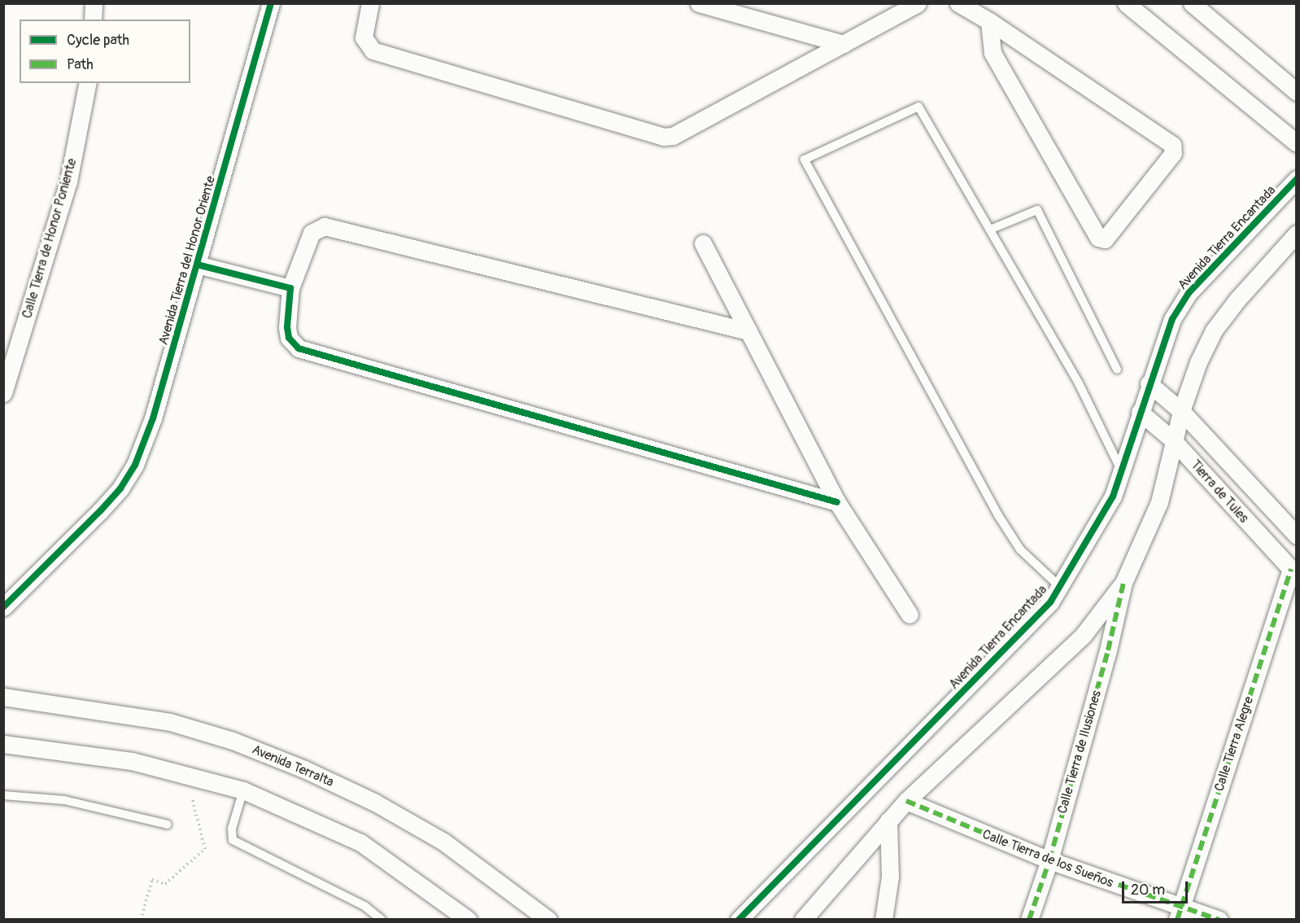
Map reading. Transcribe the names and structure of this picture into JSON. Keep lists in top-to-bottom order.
{
  "streets": {
    "street": [
      "Avenida Tierra Encantada",
      "Calle Tierra de Honor Poniente",
      "Avenida Tierra del Honor Oriente",
      "Tierra de Tules",
      "Calle Tierra Alegre",
      "Calle Tierra de Ilusiones",
      "Avenida Terralta",
      "Calle Tierra de los Sueños"
    ]
  },
  "crossings": [
    ["Avenida Tierra Encantada", "Tierra de Tules"],
    ["Tierra de Tules", "Calle Tierra Alegre"],
    ["Calle Tierra Alegre", "Calle Tierra de los Sueños"],
    ["Calle Tierra de Ilusiones", "Calle Tierra de los Sueños"]
  ],
  "legend": ["Cycle path", "Path"],
  "scale_bar": "20 m"
}
